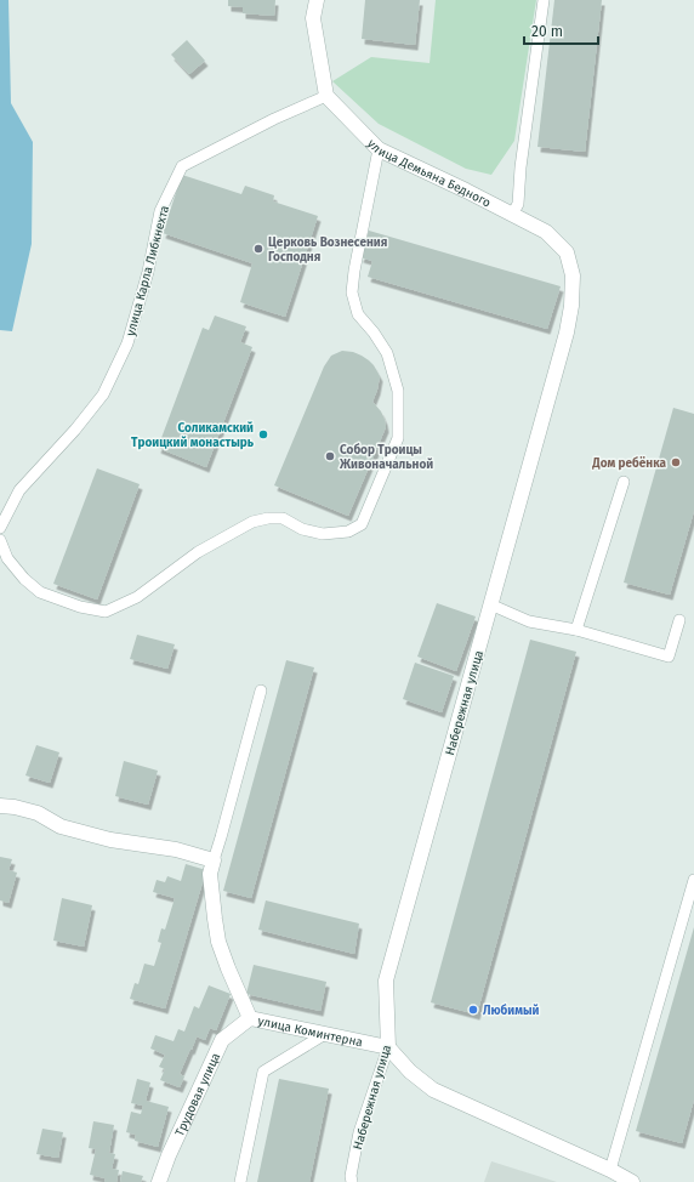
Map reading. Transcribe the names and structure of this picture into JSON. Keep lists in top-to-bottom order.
{
  "streets": {
    "street": [
      "улица Демьяна Бедного",
      "Набережная улица",
      "улица Коминтерна",
      "Трудовая улица"
    ],
    "lane": ["улица Карла Либкнехта"]
  },
  "crossings": [
    ["улица Демьяна Бедного", "улица Карла Либкнехта"],
    ["улица Демьяна Бедного", "Набережная улица"],
    ["Набережная улица", "улица Коминтерна"],
    ["улица Коминтерна", "Трудовая улица"]
  ],
  "places": [
    "Церковь Вознесения Господня",
    "Соликамский Троицкий монастырь",
    "Собор Троицы Живоначальной",
    "Дом ребёнка",
    "Любимый"
  ],
  "scale_bar": "20 m"
}
